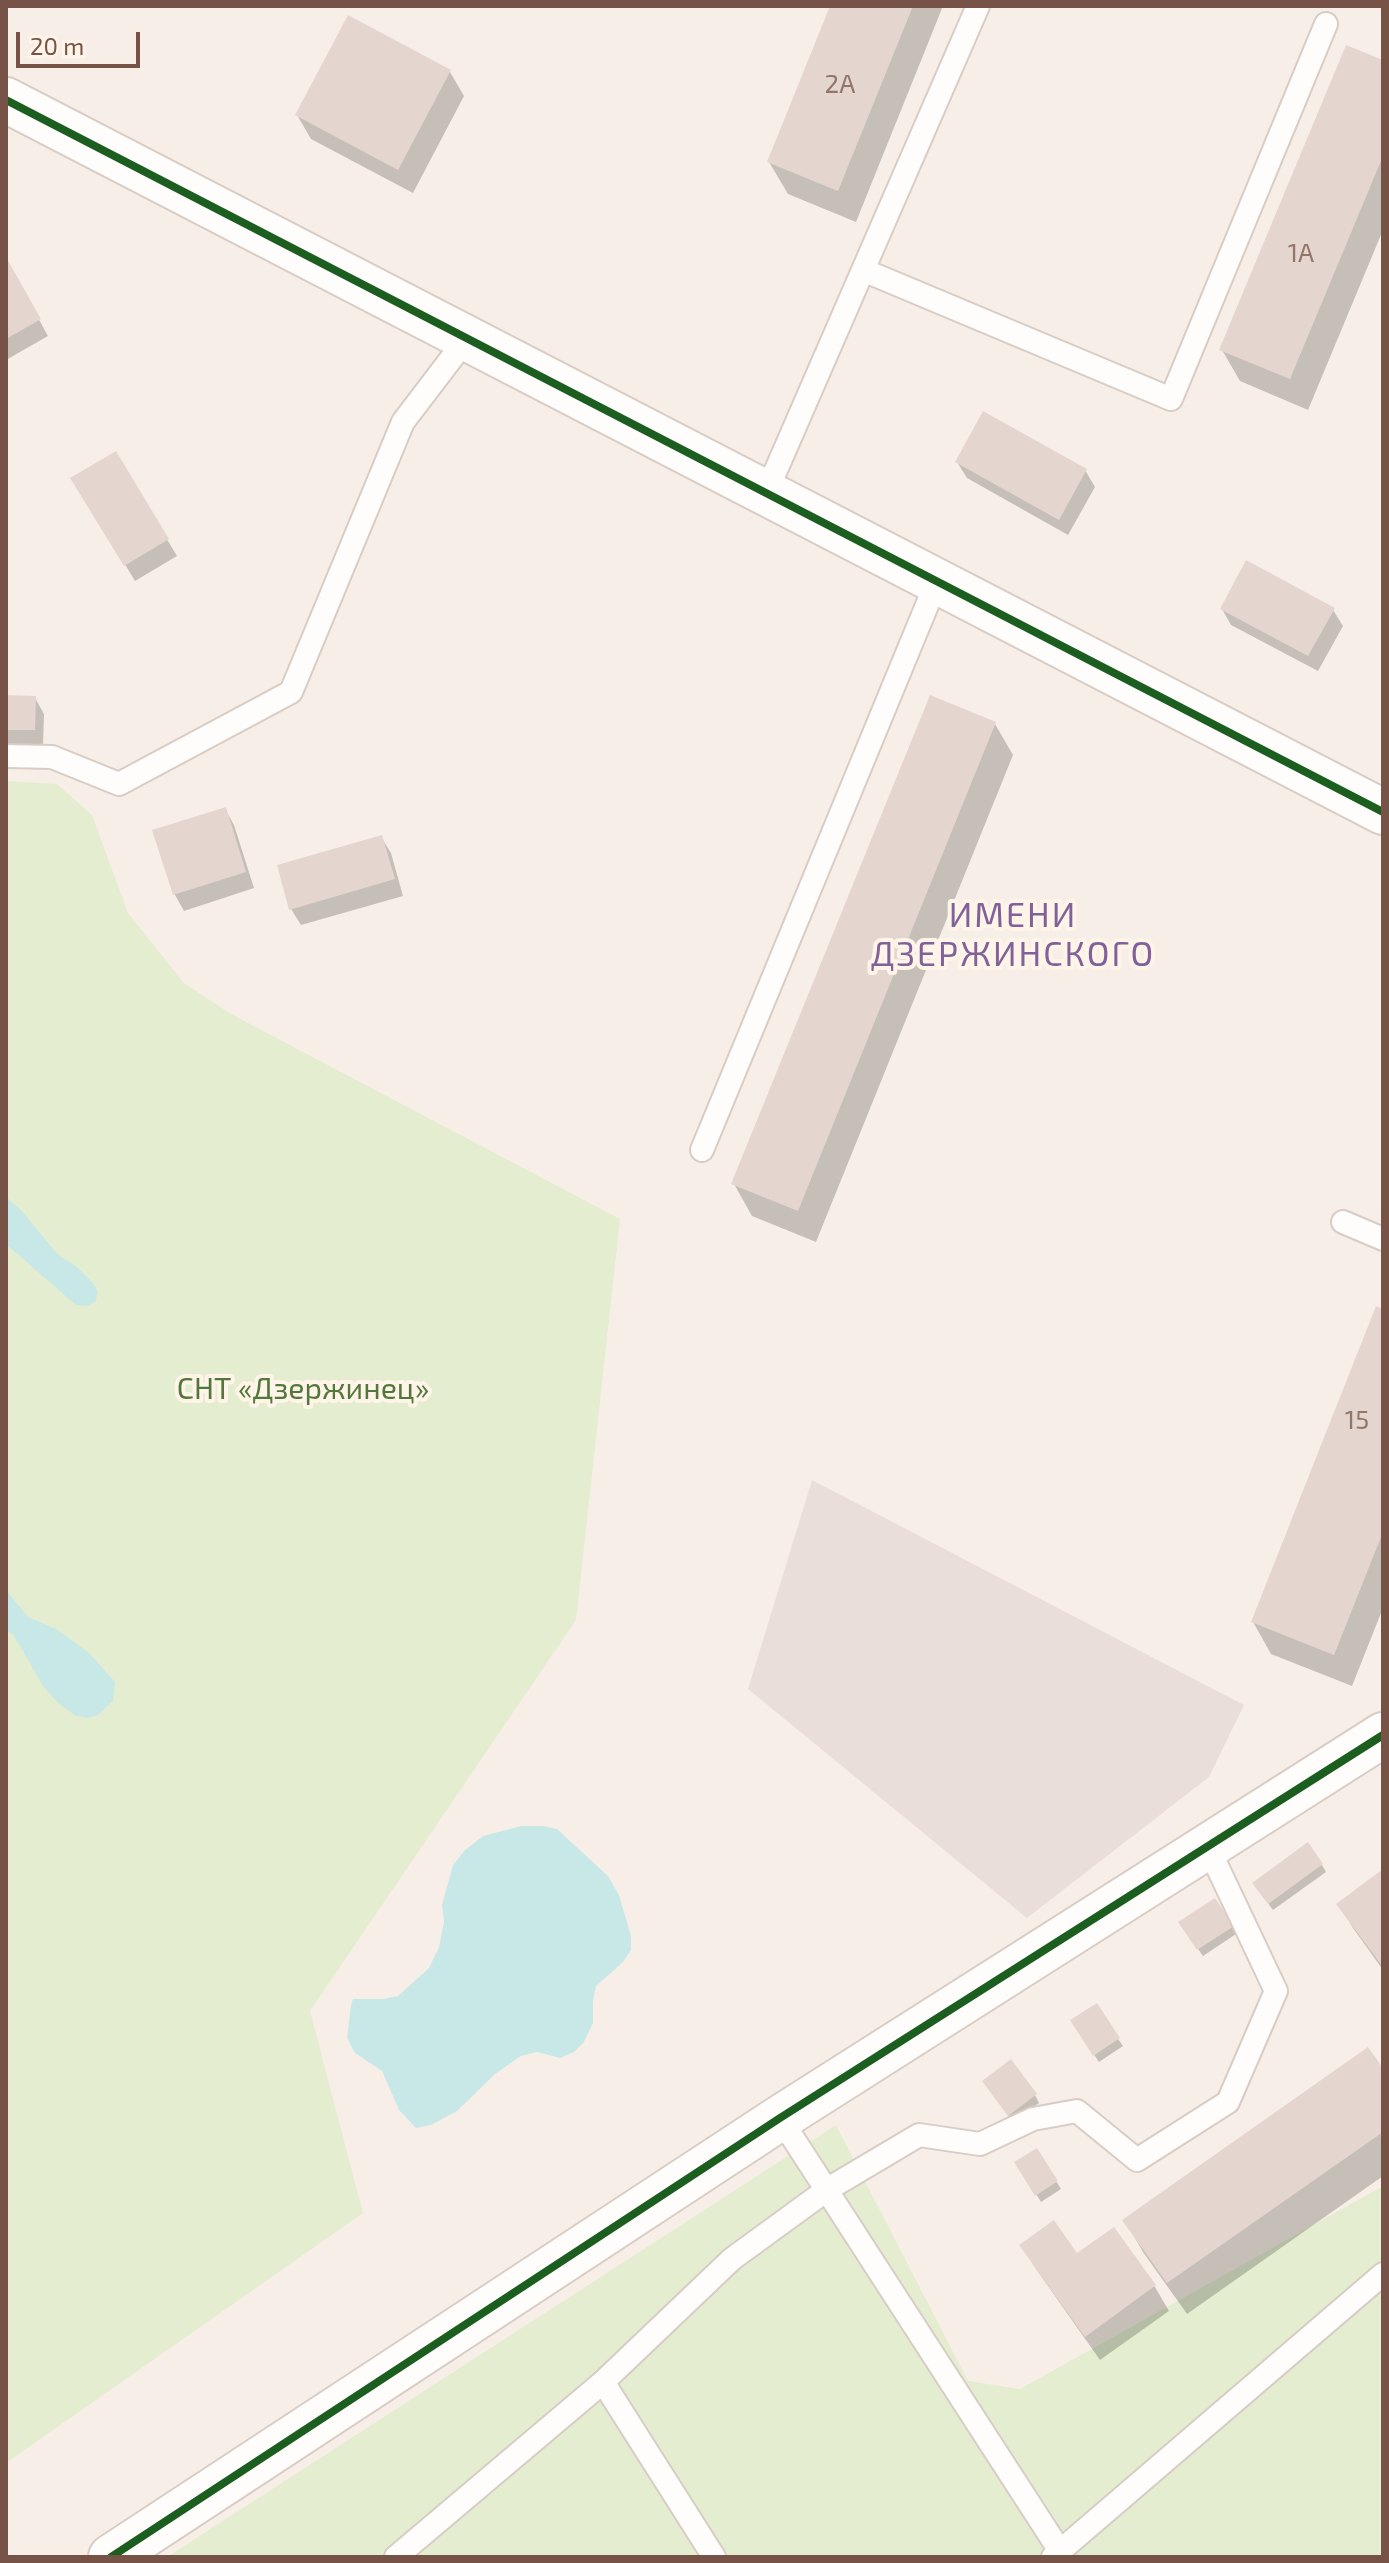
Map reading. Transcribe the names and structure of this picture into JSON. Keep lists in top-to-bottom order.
{
  "districts": ["ИМЕНИ ДЗЕРЖИНСКОГО"],
  "parks": ["СНТ «Дзержинец»"],
  "house_numbers": ["2А", "1А", "15"],
  "scale_bar": "20 m"
}
